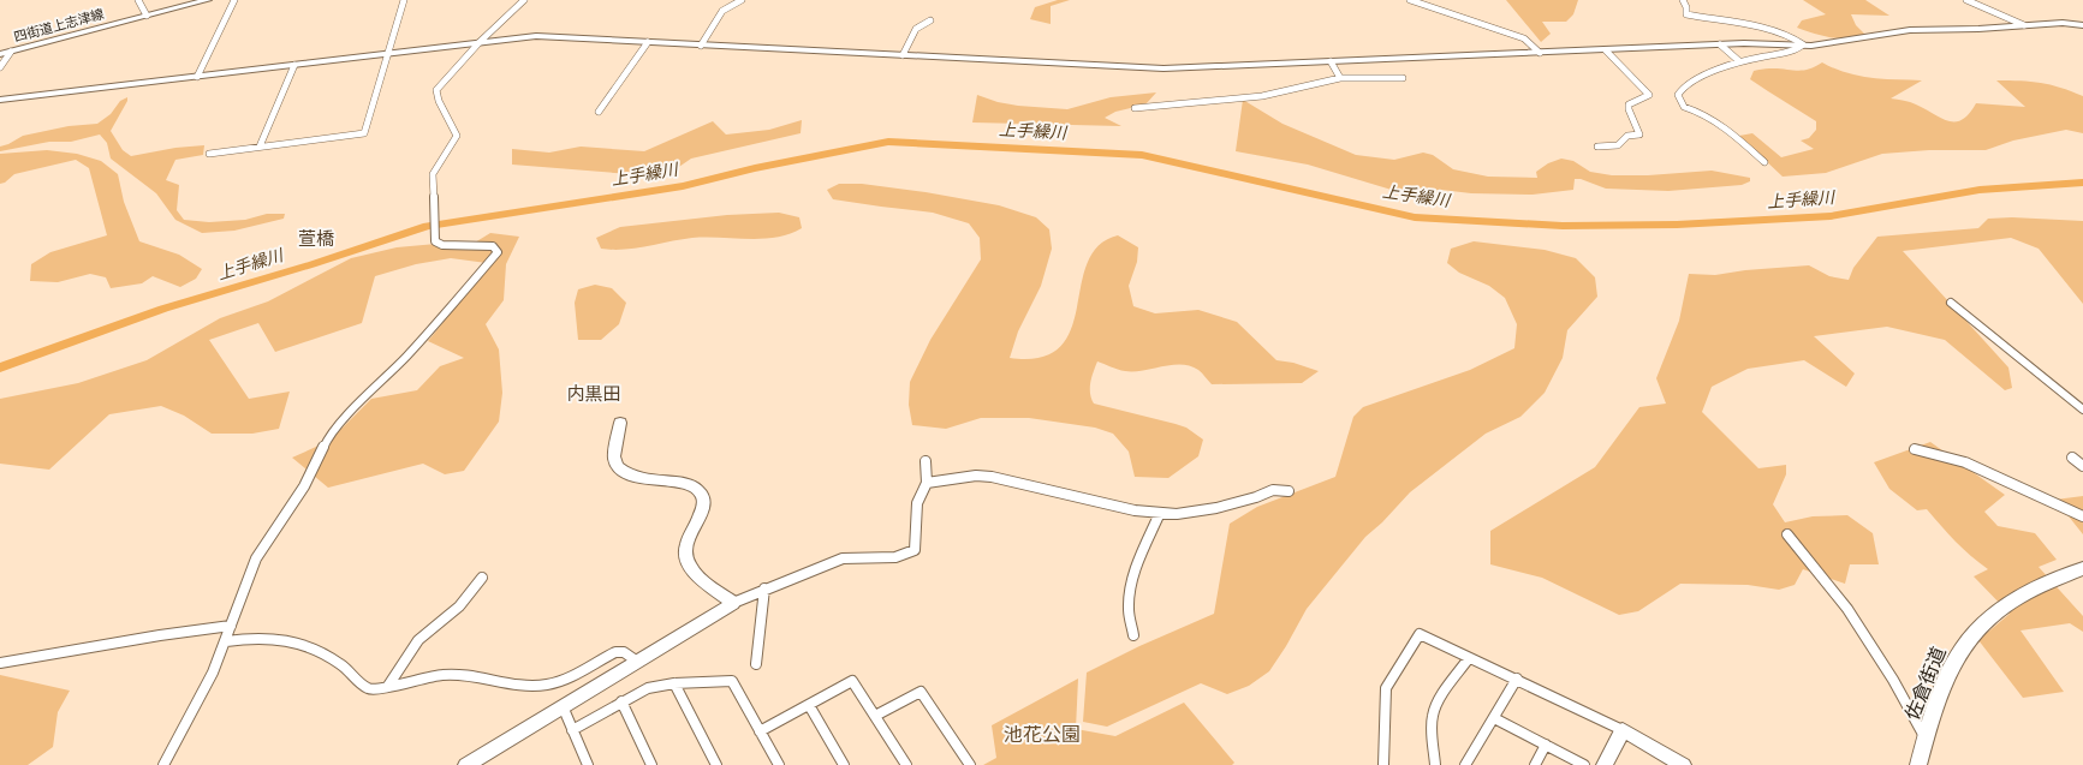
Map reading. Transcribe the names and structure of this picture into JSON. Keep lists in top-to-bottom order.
{
  "streets": {
    "main road": ["佐倉街道"],
    "street": ["四街道上志津線"]
  },
  "districts": ["萱橋", "内黒田"],
  "water": ["上手繰川"],
  "parks": ["池花公園"]
}
